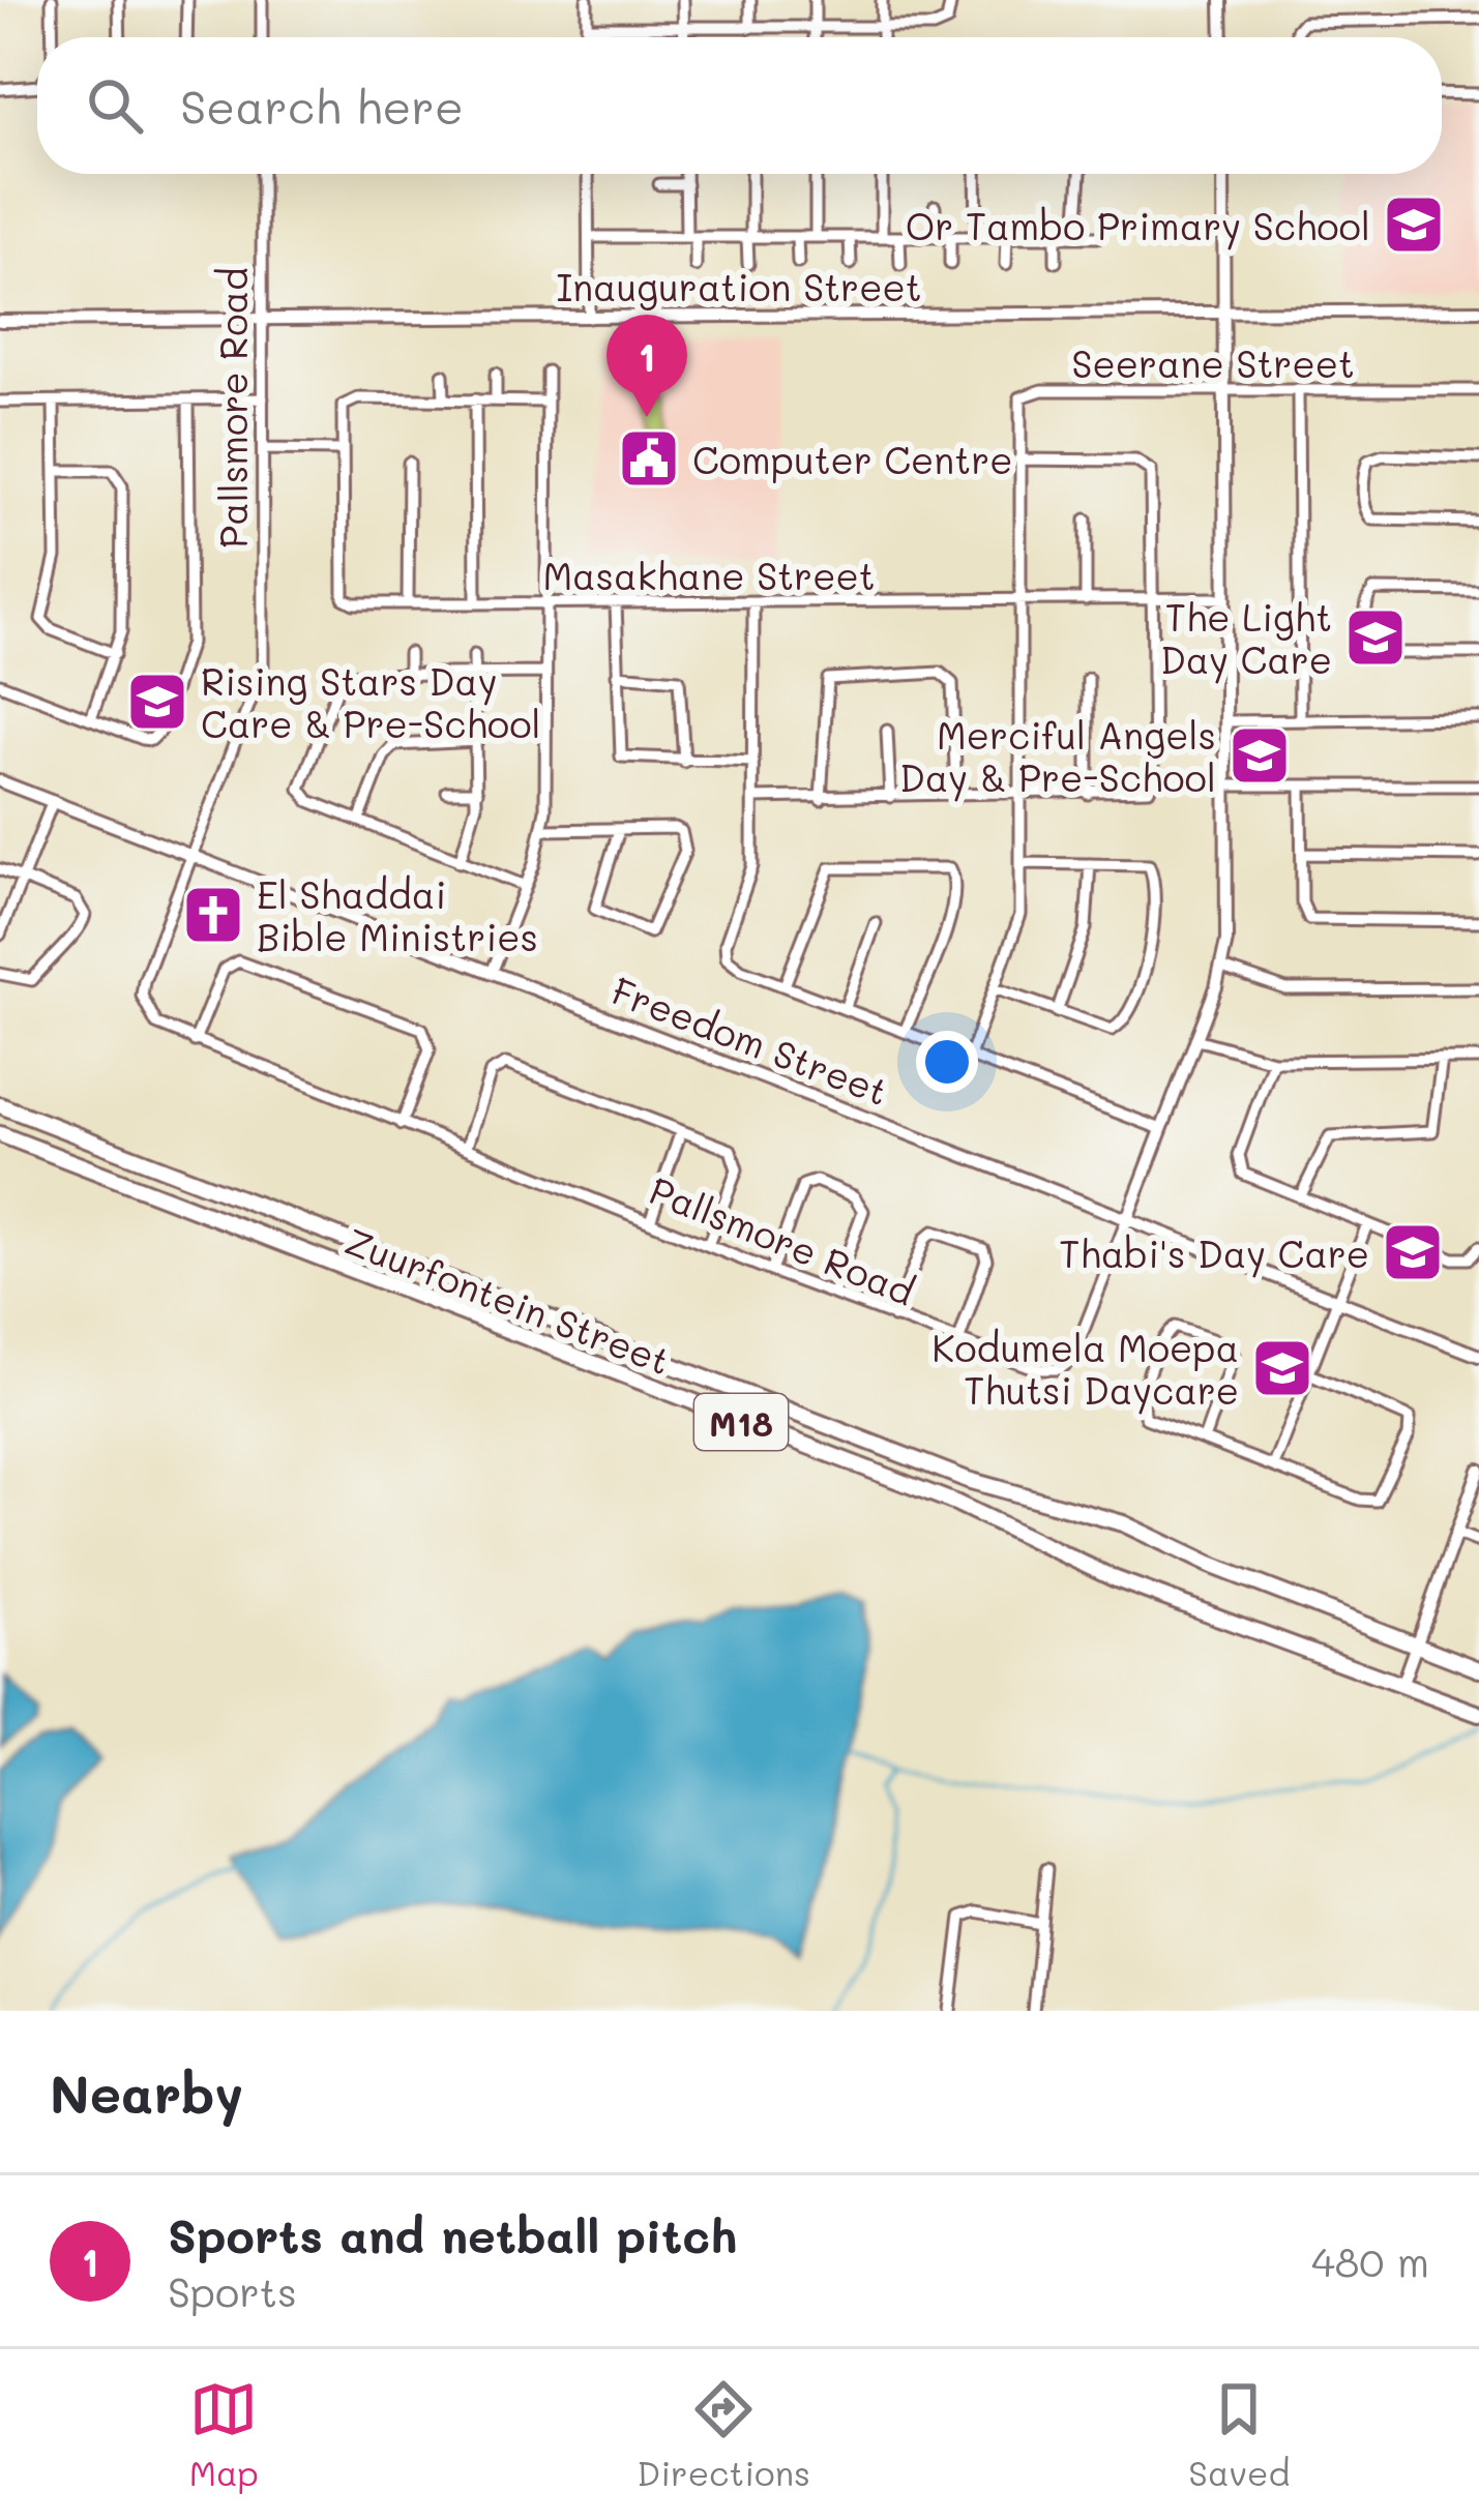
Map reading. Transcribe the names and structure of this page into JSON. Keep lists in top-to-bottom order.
{
  "streets": {
    "main road": ["Zuurfontein Street", "M18"],
    "street": [
      "Inauguration Street",
      "Seerane Street",
      "Pallsmore Road",
      "Masakhane Street",
      "Freedom Street"
    ]
  },
  "crossings": [
    ["Inauguration Street", "Pallsmore Road"],
    ["Seerane Street", "Pallsmore Road"],
    ["Seerane Street", "Masakhane Street"],
    ["Pallsmore Road", "Masakhane Street"],
    ["Pallsmore Road", "Freedom Street"]
  ],
  "places": {
    "school or university": [
      "Or Tambo Primary School",
      "The Light Day Care",
      "Rising Stars Day Care & Pre-School",
      "Merciful Angels Day & Pre-School",
      "Thabi's Day Care",
      "Kodumela Moepa Thutsi Daycare"
    ],
    "public building": ["Computer Centre"],
    "church": ["El Shaddai Bible Ministries"]
  },
  "page": {
    "search": "Search here",
    "pins": "1",
    "heading": "Nearby",
    "list": [
      {
        "mark": "1",
        "name": "Sports and netball pitch",
        "note": "Sports",
        "value": "480 m"
      }
    ],
    "nav": ["Map", "Directions", "Saved"]
  }
}
